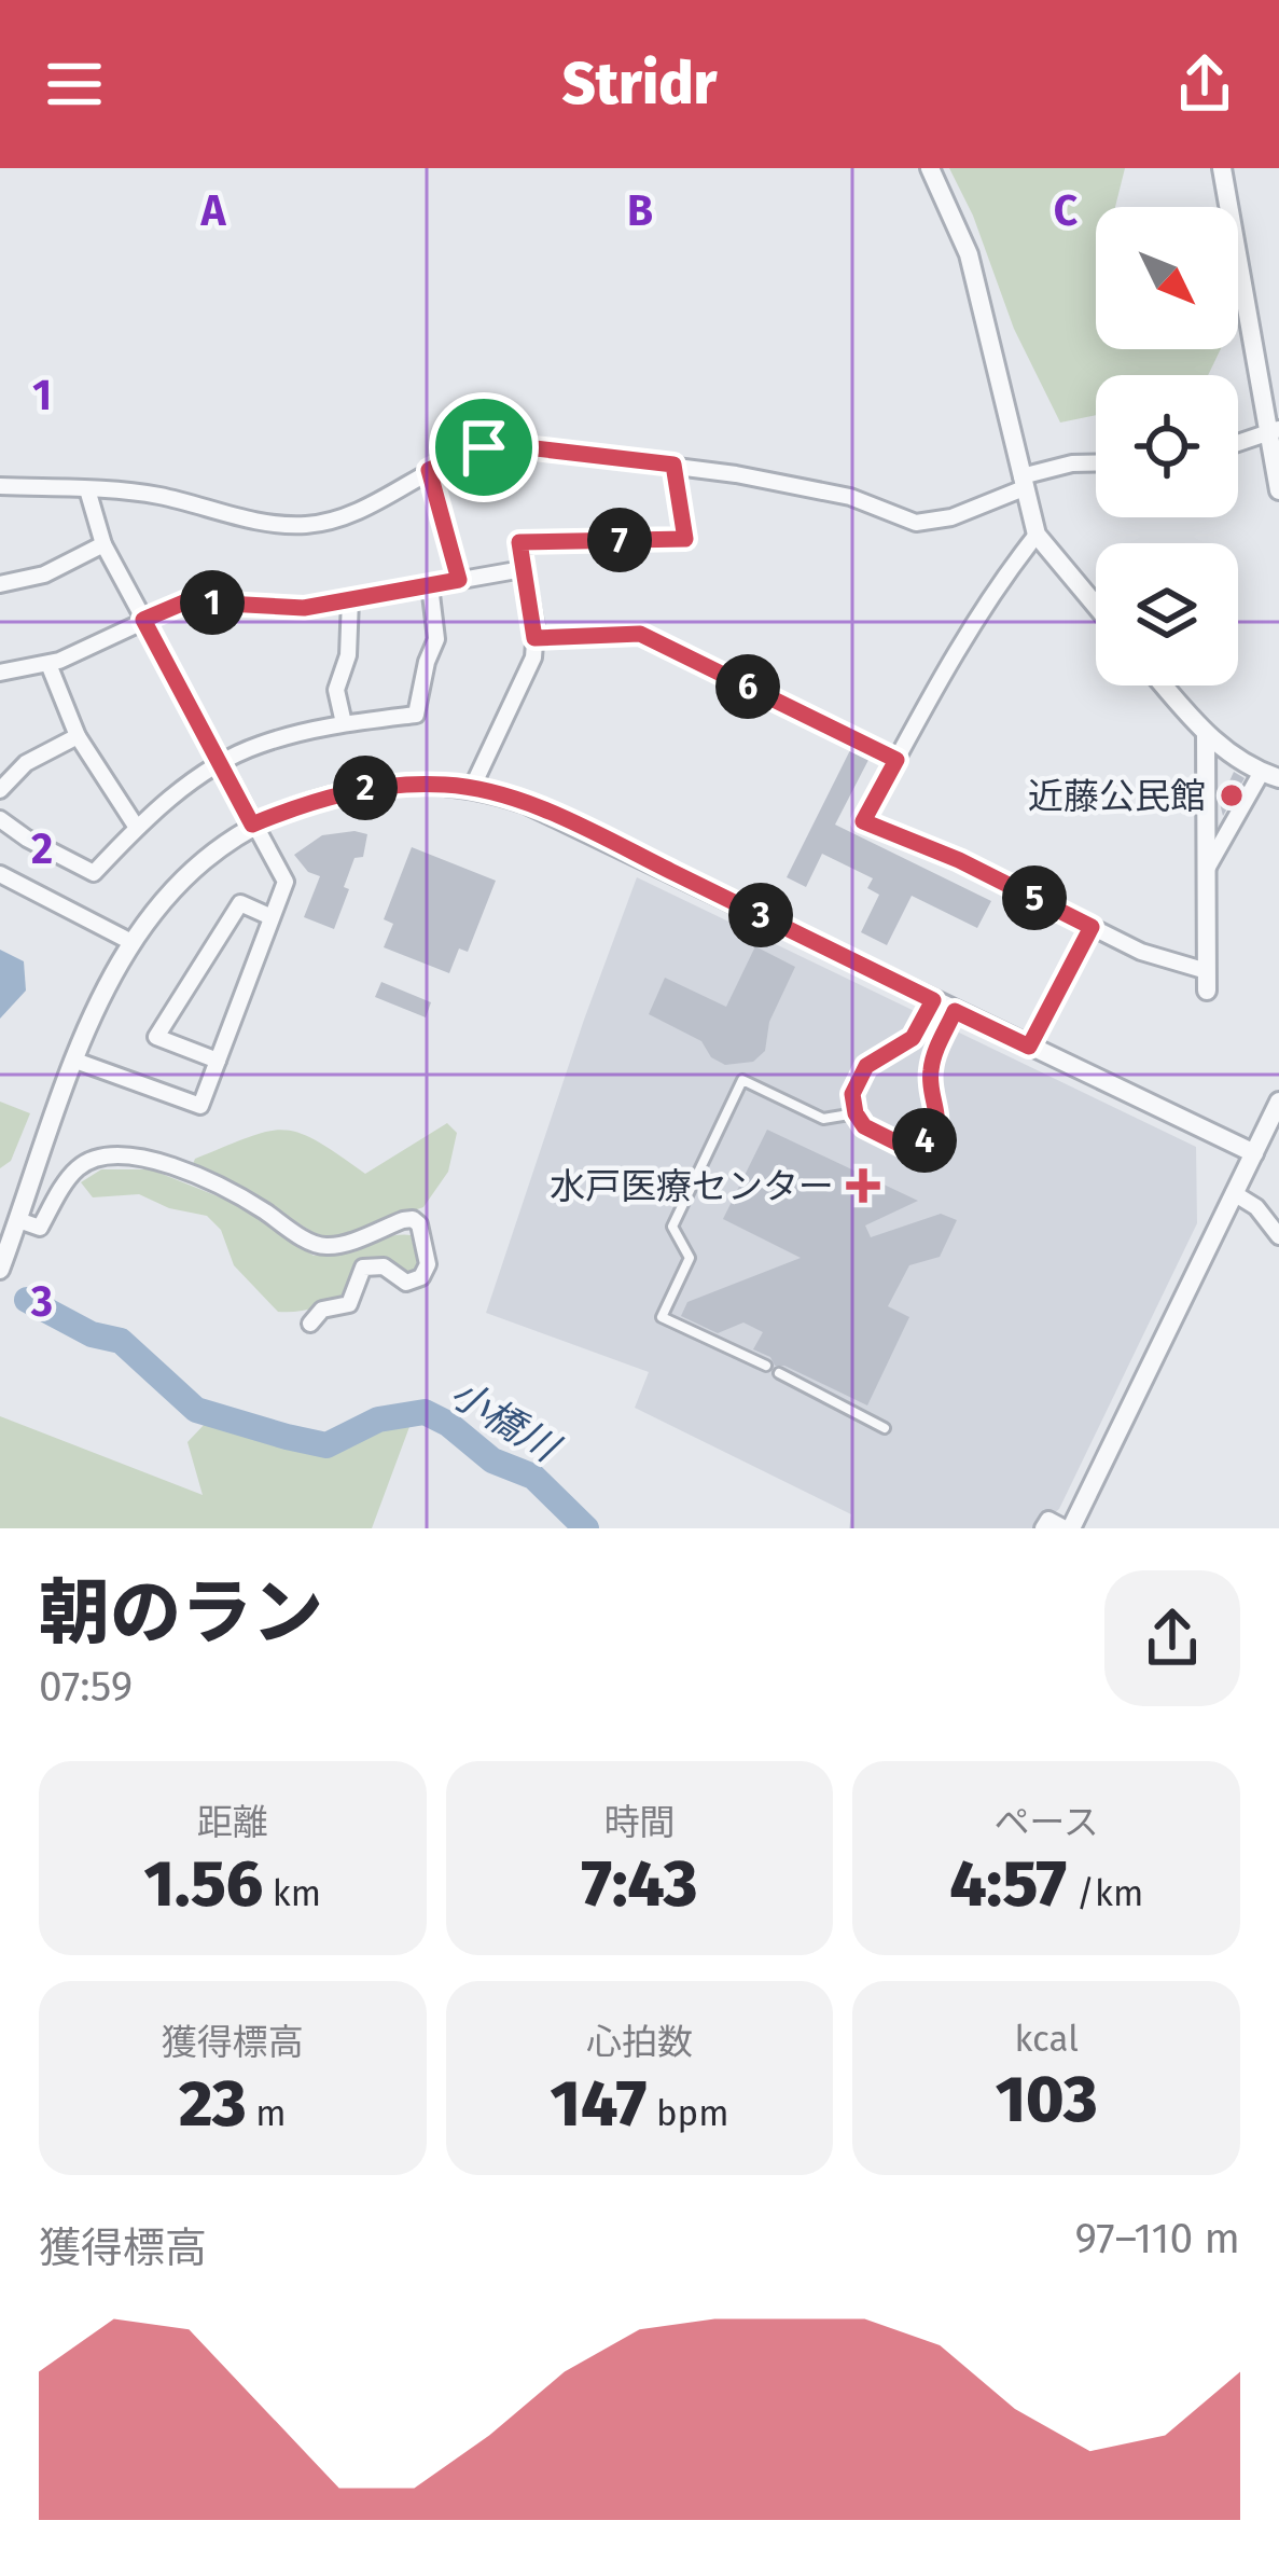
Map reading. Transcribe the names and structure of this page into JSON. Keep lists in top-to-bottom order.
{
  "water": ["小橋川"],
  "places": {
    "other": ["近藤公民館"],
    "health": ["水戸医療センター"]
  },
  "north": "bottom right",
  "page": {
    "header": "Stridr",
    "pins": [
      "7",
      "1",
      "6",
      "2",
      "5",
      "3",
      "4"
    ],
    "heading": ["朝のラン", "07:59"],
    "stats": [
      ["距離", "1.56 km"],
      ["時間", "7:43"],
      ["ペース", "4:57 /km"],
      ["獲得標高", "23 m"],
      ["心拍数", "147 bpm"],
      ["kcal", "103"]
    ],
    "chart": ["獲得標高", "97–110 m"]
  },
  "grid": {
    "columns": ["A", "B", "C"],
    "rows": ["1", "2", "3"]
  }
}
